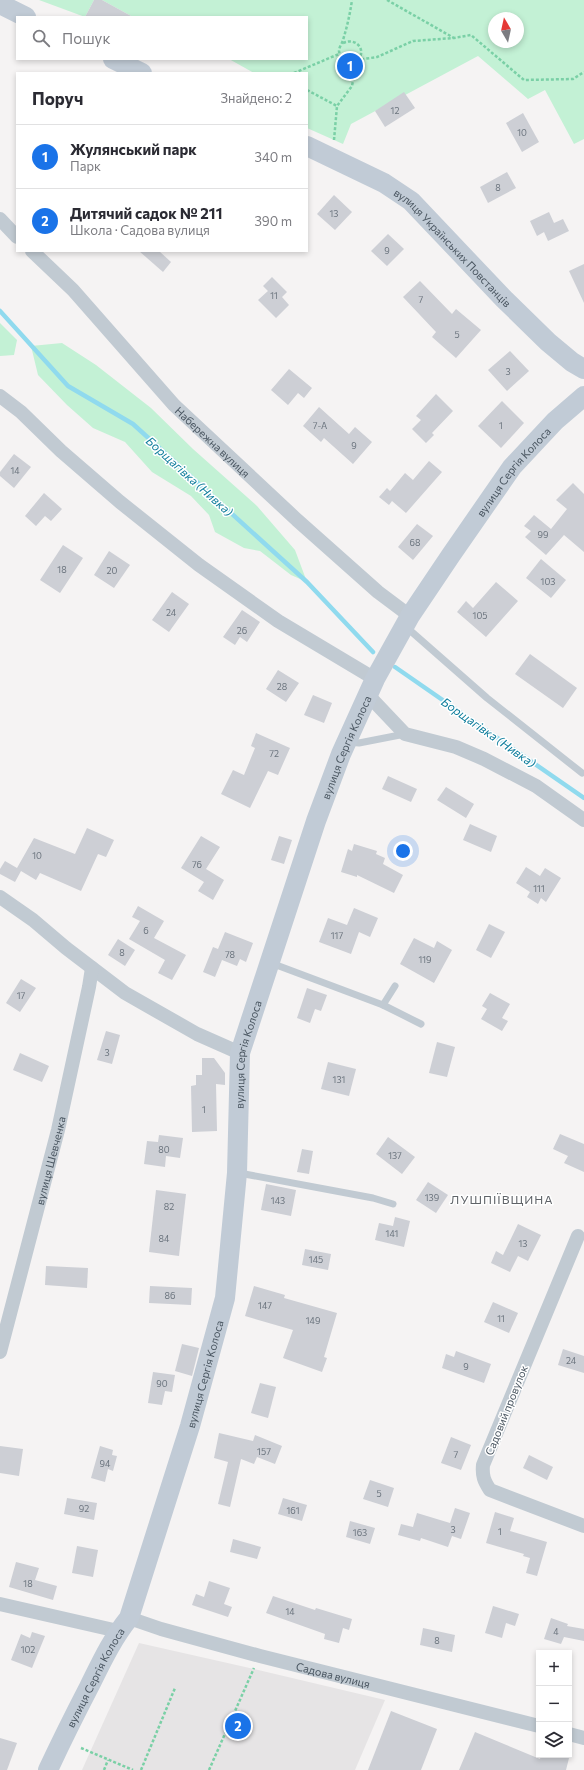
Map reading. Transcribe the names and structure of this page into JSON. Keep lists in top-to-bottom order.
{
  "streets": {
    "street": [
      "вулиця Українських Повстанців",
      "Набережна вулиця",
      "вулиця Сергія Колоса",
      "вулиця Шевченка",
      "Садовий провулок",
      "Садова вулиця"
    ]
  },
  "crossings": [
    ["Набережна вулиця", "вулиця Сергія Колоса"],
    ["вулиця Сергія Колоса", "Садова вулиця"]
  ],
  "districts": ["ЛУШПІЇВЩИНА"],
  "water": ["Борщагівка (Нивка)"],
  "house_numbers": [
    "12",
    "10",
    "8",
    "13",
    "9",
    "11",
    "7",
    "5",
    "3",
    "7-А",
    "1",
    "9",
    "14",
    "99",
    "68",
    "18",
    "20",
    "103",
    "24",
    "105",
    "26",
    "28",
    "72",
    "10",
    "76",
    "111",
    "6",
    "117",
    "8",
    "78",
    "119",
    "17",
    "3",
    "131",
    "1",
    "80",
    "137",
    "139",
    "143",
    "82",
    "141",
    "84",
    "13",
    "145",
    "86",
    "147",
    "11",
    "149",
    "24",
    "9",
    "90",
    "157",
    "7",
    "94",
    "5",
    "92",
    "161",
    "3",
    "1",
    "163",
    "18",
    "14",
    "4",
    "8",
    "102"
  ],
  "north": "top",
  "page": {
    "search": "Пошук",
    "pins": ["1", "2"],
    "heading": ["Поруч", "Знайдено: 2"],
    "list": [
      {
        "mark": "1",
        "name": "Жулянський парк",
        "note": "Парк",
        "value": "340 m"
      },
      {
        "mark": "2",
        "name": "Дитячий садок № 211",
        "note": "Школа · Садова вулиця",
        "value": "390 m"
      }
    ],
    "map_buttons": ["+", "−"]
  }
}
